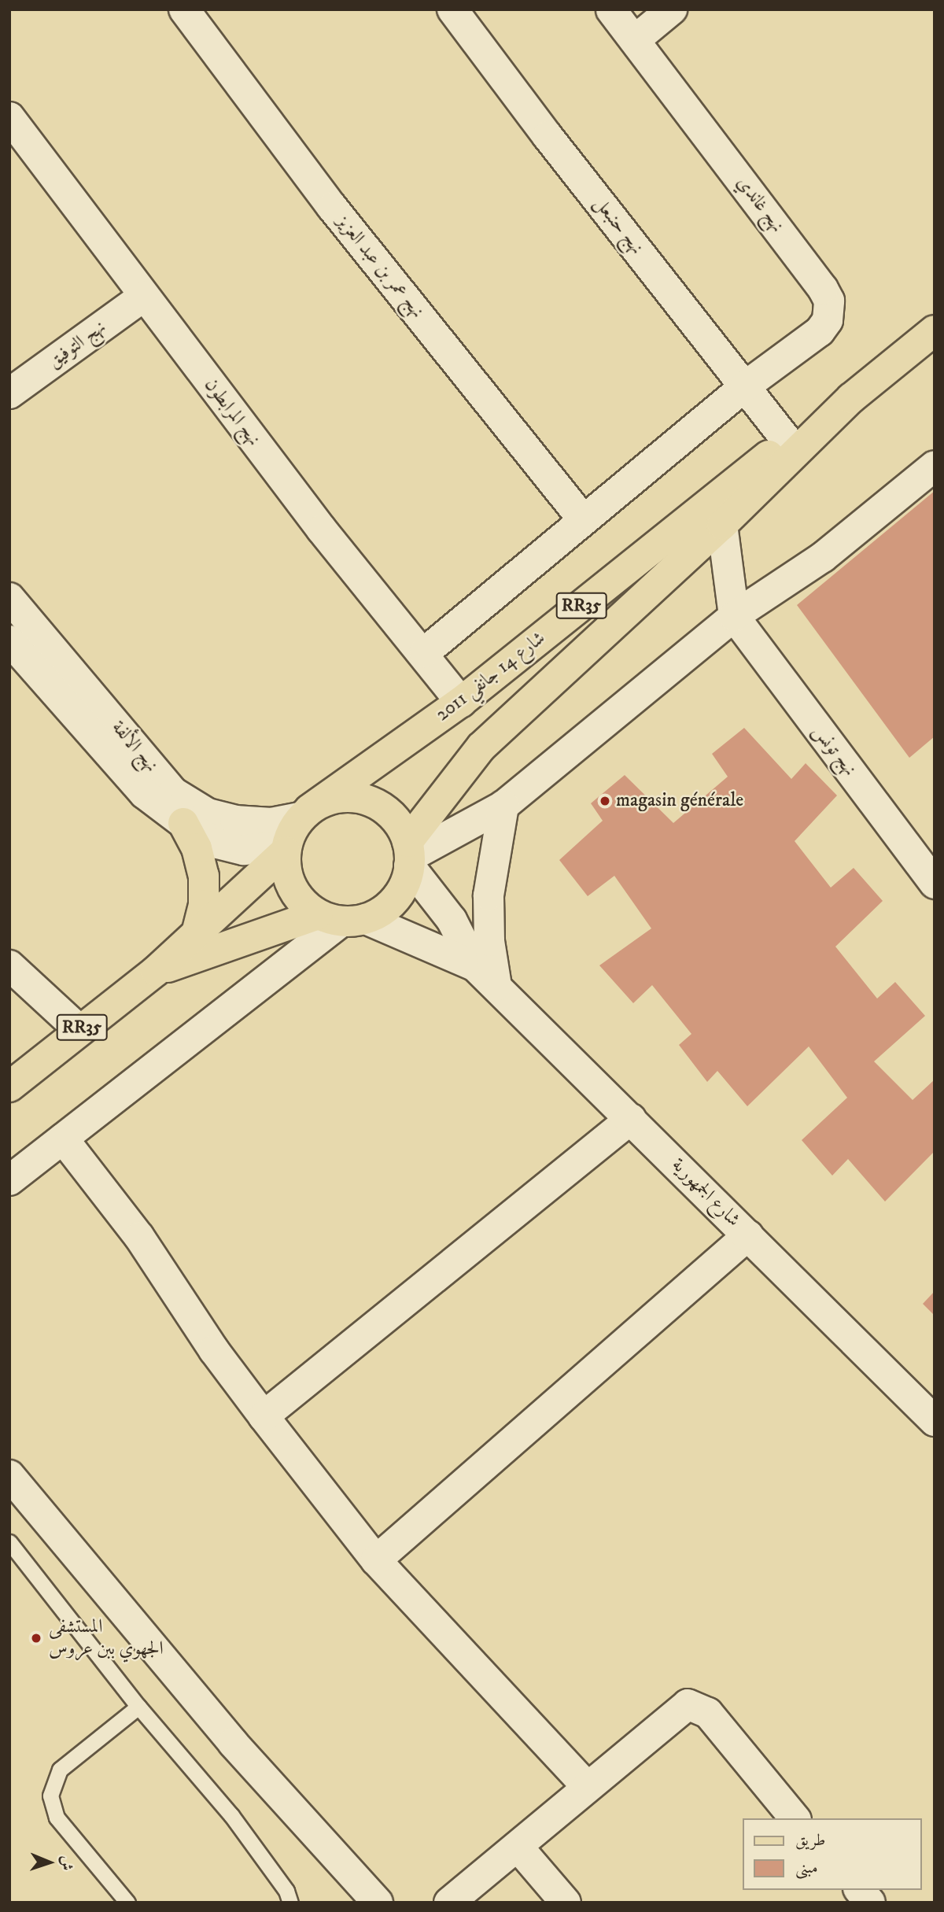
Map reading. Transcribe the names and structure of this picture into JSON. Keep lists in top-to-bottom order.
{
  "streets": {
    "main road": ["RR35", "شارع 14 جانفي 2011"],
    "street": [
      "نهج غاندي",
      "نهج حنبعل",
      "نهج عمر بن عبد العزيز",
      "نهج التوفيق",
      "نهج المرابطون",
      "نهج الألفة",
      "نهج تونس",
      "شارع الجمهورية"
    ]
  },
  "crossings": [
    ["نهج غاندي", "نهج حنبعل"],
    ["نهج غاندي", "نهج عمر بن عبد العزيز"],
    ["نهج غاندي", "نهج المرابطون"],
    ["نهج حنبعل", "شارع 14 جانفي 2011"],
    ["نهج التوفيق", "نهج المرابطون"],
    ["نهج المرابطون", "شارع 14 جانفي 2011"],
    ["RR35", "شارع 14 جانفي 2011"],
    ["RR35", "نهج الألفة"],
    ["شارع 14 جانفي 2011", "نهج الألفة"]
  ],
  "places": ["magasin générale", "المستشفى الجهوي ببن عروس"],
  "legend": ["طريق", "مبنى"],
  "north": "right"
}
